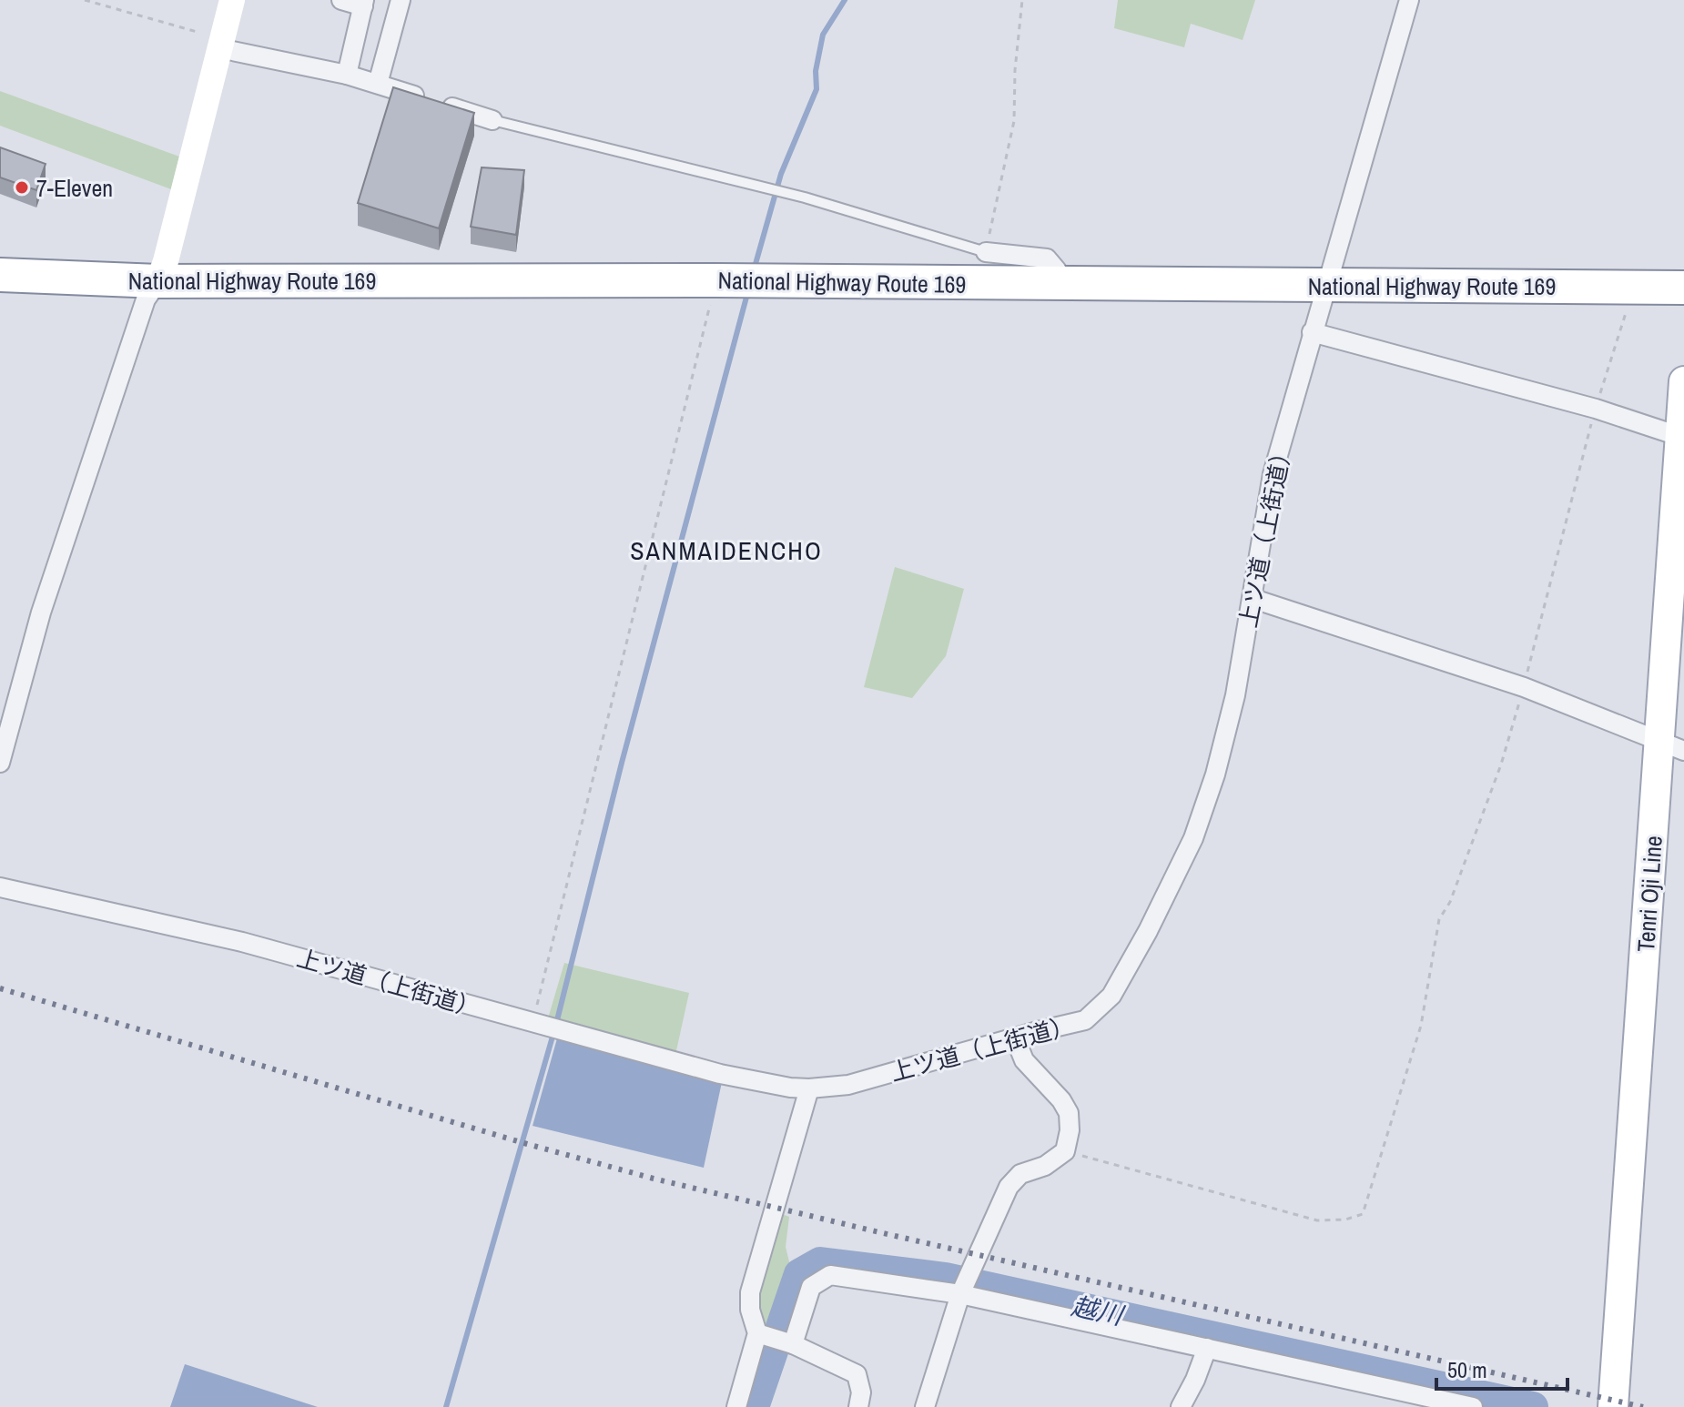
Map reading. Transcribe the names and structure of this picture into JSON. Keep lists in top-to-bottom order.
{
  "streets": {
    "highway": ["National Highway Route 169"],
    "main road": ["Tenri Oji Line"],
    "street": ["上ツ道（上街道）"]
  },
  "crossings": [
    ["National Highway Route 169", "上ツ道（上街道）"]
  ],
  "districts": ["SANMAIDENCHO"],
  "water": ["越川"],
  "places": ["7-Eleven"],
  "scale_bar": "50 m"
}
